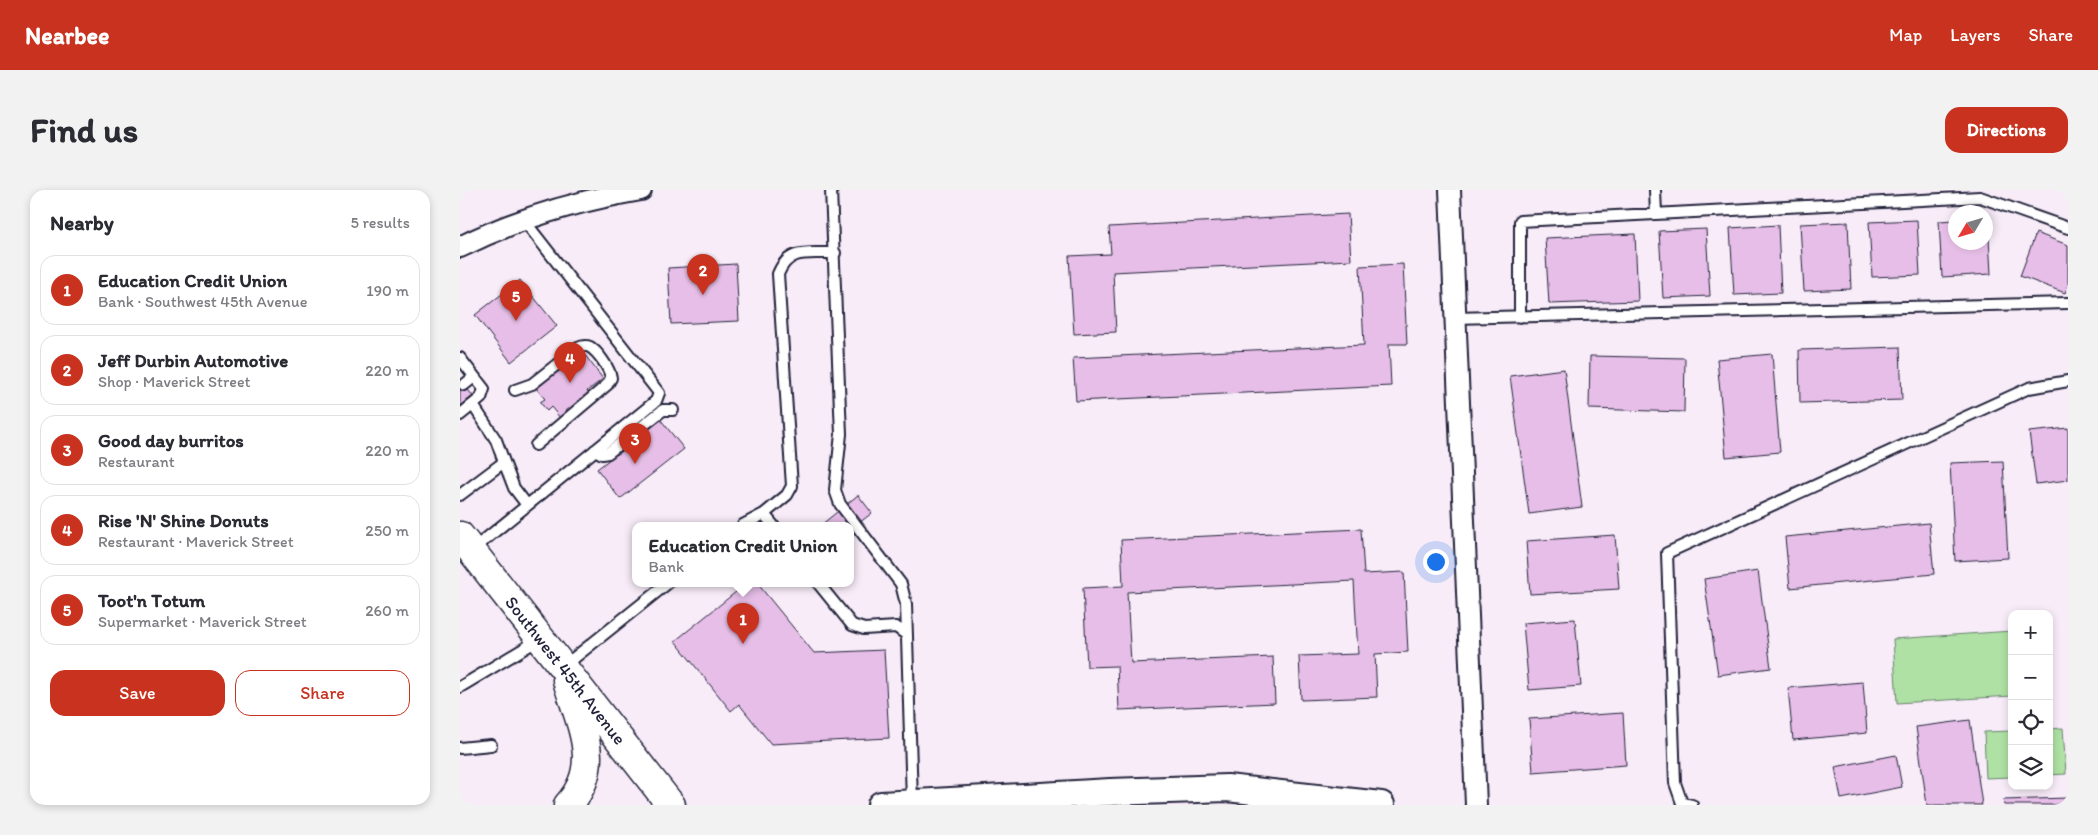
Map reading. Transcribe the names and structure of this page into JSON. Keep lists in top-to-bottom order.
{
  "streets": {
    "main road": ["Southwest 45th Avenue"]
  },
  "north": "bottom left",
  "page": {
    "header": "Nearbee",
    "nav": ["Map", "Layers", "Share"],
    "buttons": [
      "Directions",
      ["Save", "Share"]
    ],
    "title": "Find us",
    "heading": ["Nearby", "5 results"],
    "pins": [
      "2",
      "5",
      "4",
      "3",
      "1"
    ],
    "list": [
      {
        "mark": "1",
        "name": "Education Credit Union",
        "note": "Bank · Southwest 45th Avenue",
        "value": "190 m"
      },
      {
        "mark": "2",
        "name": "Jeff Durbin Automotive",
        "note": "Shop · Maverick Street",
        "value": "220 m"
      },
      {
        "mark": "3",
        "name": "Good day burritos",
        "note": "Restaurant",
        "value": "220 m"
      },
      {
        "mark": "4",
        "name": "Rise 'N' Shine Donuts",
        "note": "Restaurant · Maverick Street",
        "value": "250 m"
      },
      {
        "mark": "5",
        "name": "Toot'n Totum",
        "note": "Supermarket · Maverick Street",
        "value": "260 m"
      }
    ],
    "popup": ["Education Credit Union", "Bank"],
    "map_buttons": ["+", "−"]
  }
}
